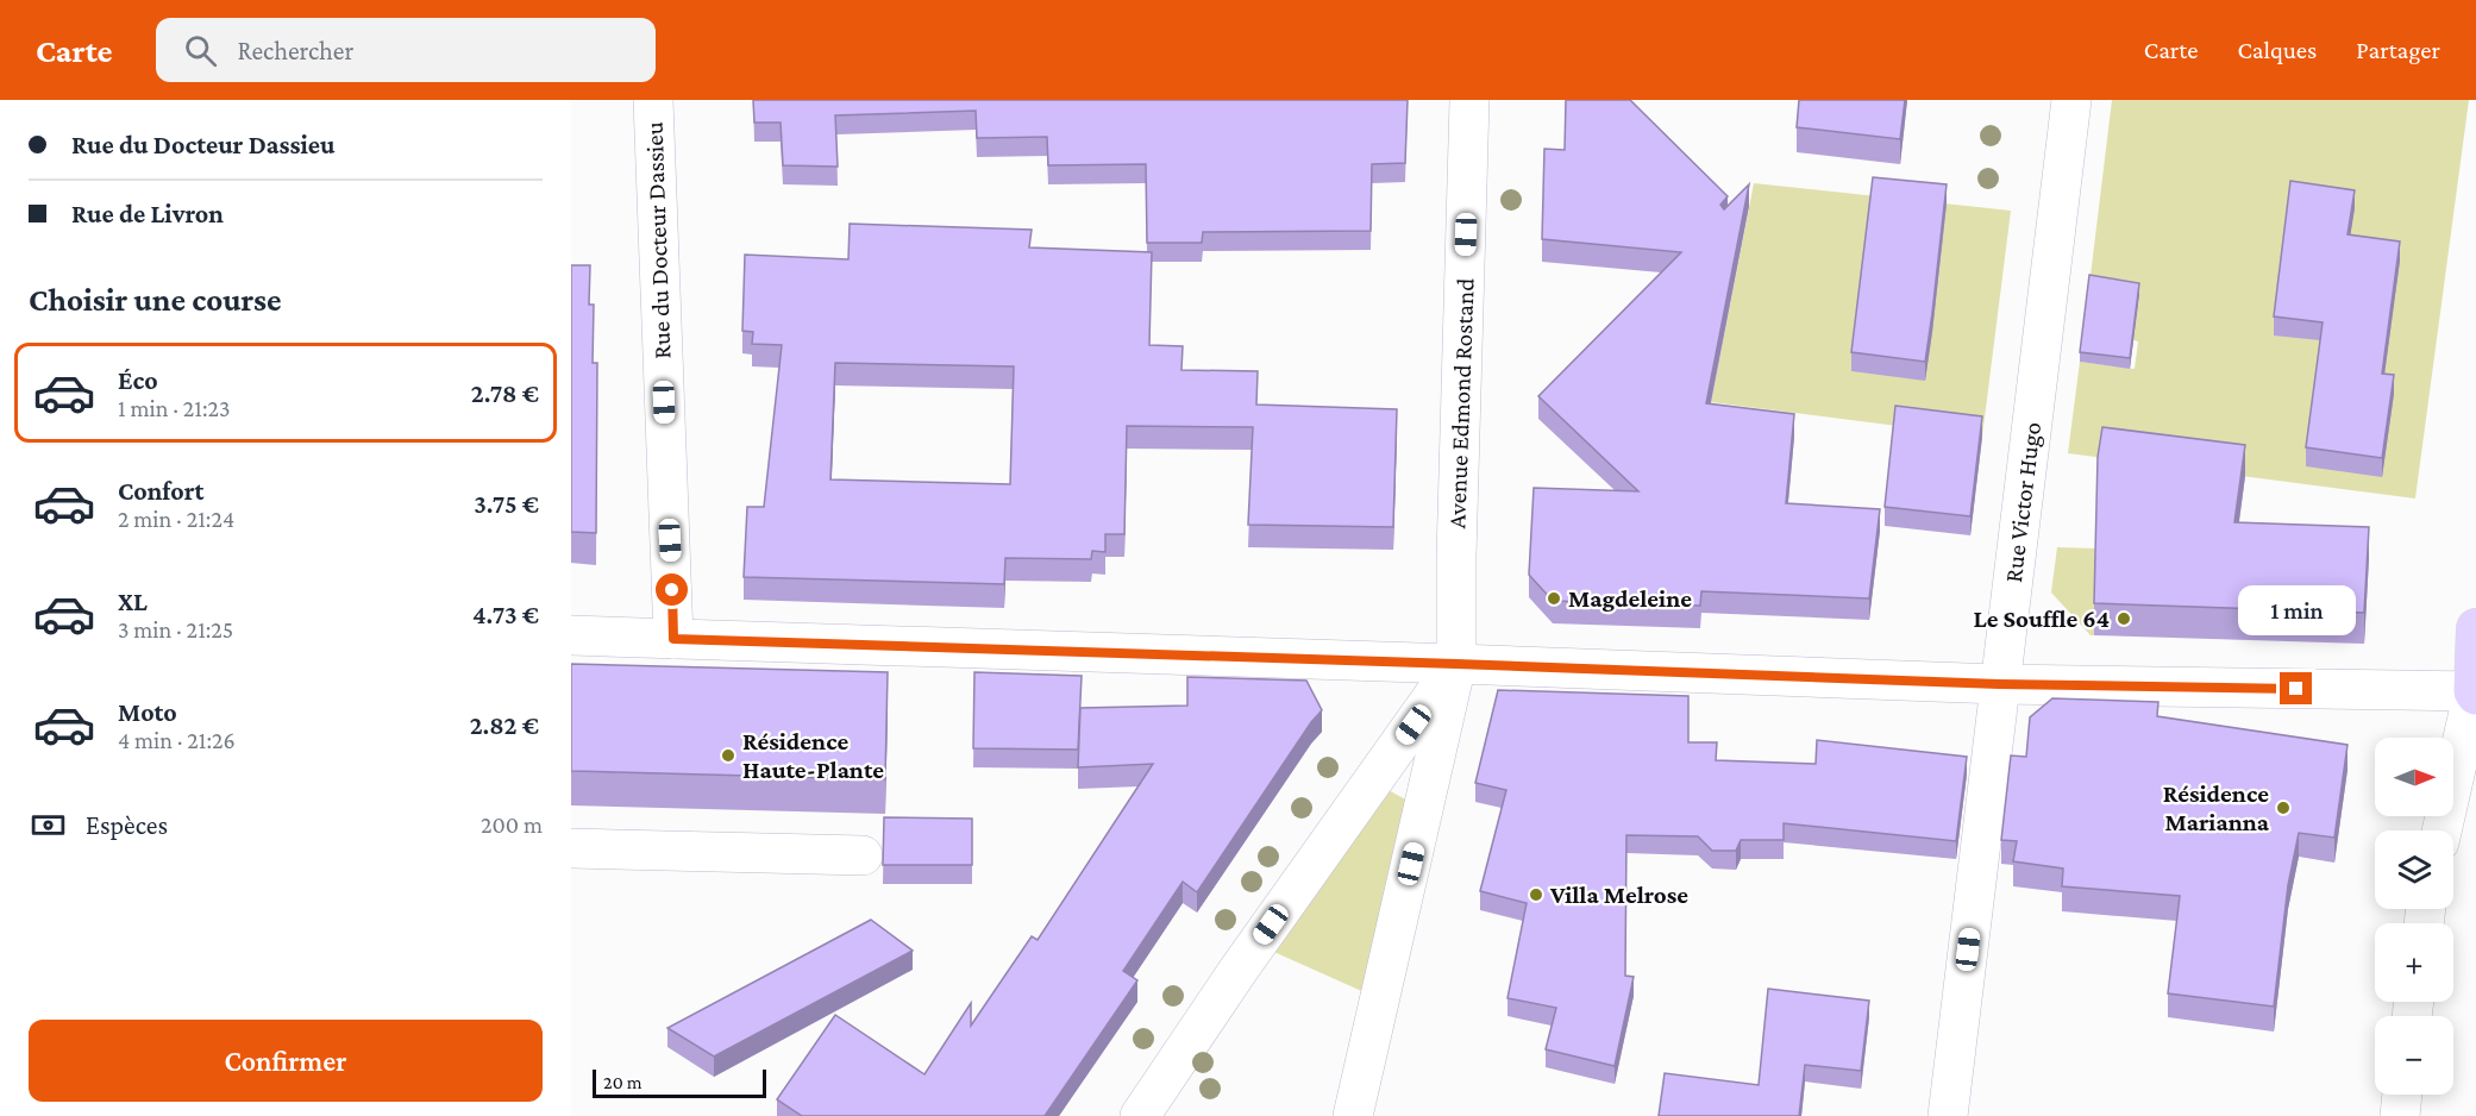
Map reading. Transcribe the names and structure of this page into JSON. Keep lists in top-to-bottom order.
{
  "streets": {
    "street": ["Rue du Docteur Dassieu", "Avenue Edmond Rostand", "Rue Victor Hugo"]
  },
  "places": [
    "Magdeleine",
    "Le Souffle 64",
    "Résidence Haute-Plante",
    "Résidence Marianna",
    "Villa Melrose"
  ],
  "scale_bar": "20 m",
  "north": "right",
  "page": {
    "header": "Carte",
    "search": "Rechercher",
    "nav": ["Carte", "Calques", "Partager"],
    "banner": ["Rue du Docteur Dassieu", "Rue de Livron"],
    "heading": "Choisir une course",
    "list": [
      {
        "name": "Éco",
        "note": "1 min · 21:23",
        "value": "2.78 €"
      },
      {
        "name": "Confort",
        "note": "2 min · 21:24",
        "value": "3.75 €"
      },
      {
        "name": "XL",
        "note": "3 min · 21:25",
        "value": "4.73 €"
      },
      {
        "name": "Moto",
        "note": "4 min · 21:26",
        "value": "2.82 €"
      }
    ],
    "bubble": "1 min",
    "map_buttons": ["+", "−"],
    "pay": ["Espèces", "200 m"],
    "buttons": "Confirmer",
    "scale": "20 m"
  }
}
